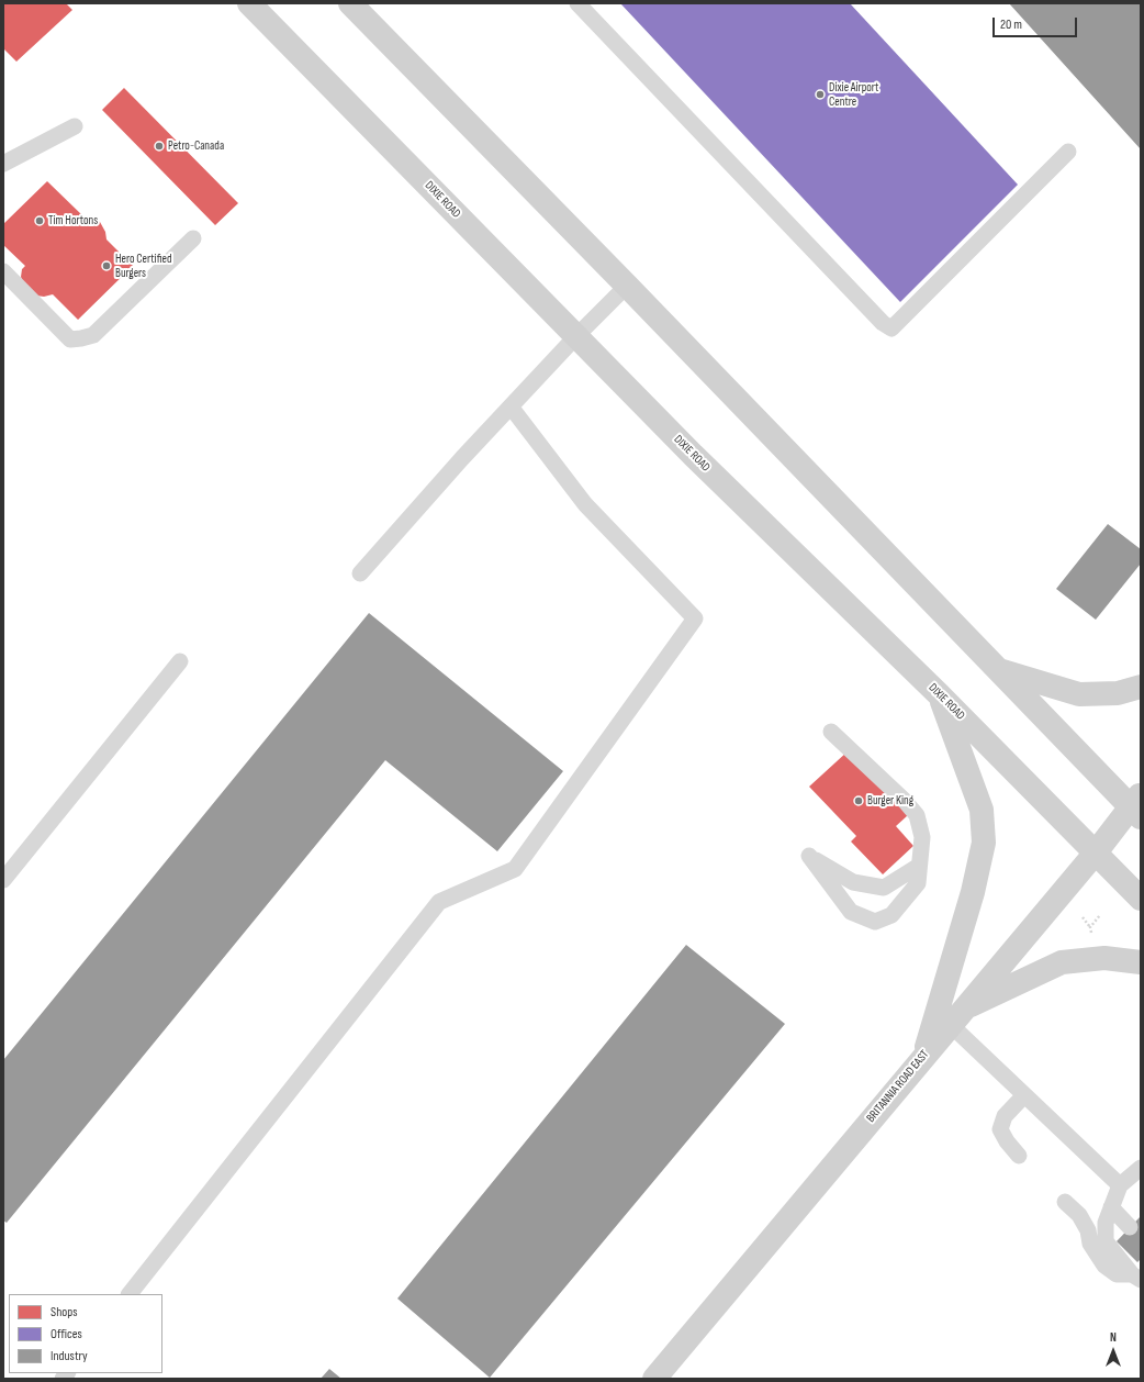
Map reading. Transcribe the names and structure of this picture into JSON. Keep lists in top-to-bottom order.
{
  "streets": {
    "main road": ["DIXIE ROAD", "BRITANNIA ROAD EAST"]
  },
  "crossings": [
    ["DIXIE ROAD", "BRITANNIA ROAD EAST"]
  ],
  "places": [
    "Dixie Airport Centre",
    "Petro-Canada",
    "Tim Hortons",
    "Hero Certified Burgers",
    "Burger King"
  ],
  "legend": ["Shops", "Offices", "Industry"],
  "scale_bar": "20 m",
  "north": "top"
}
